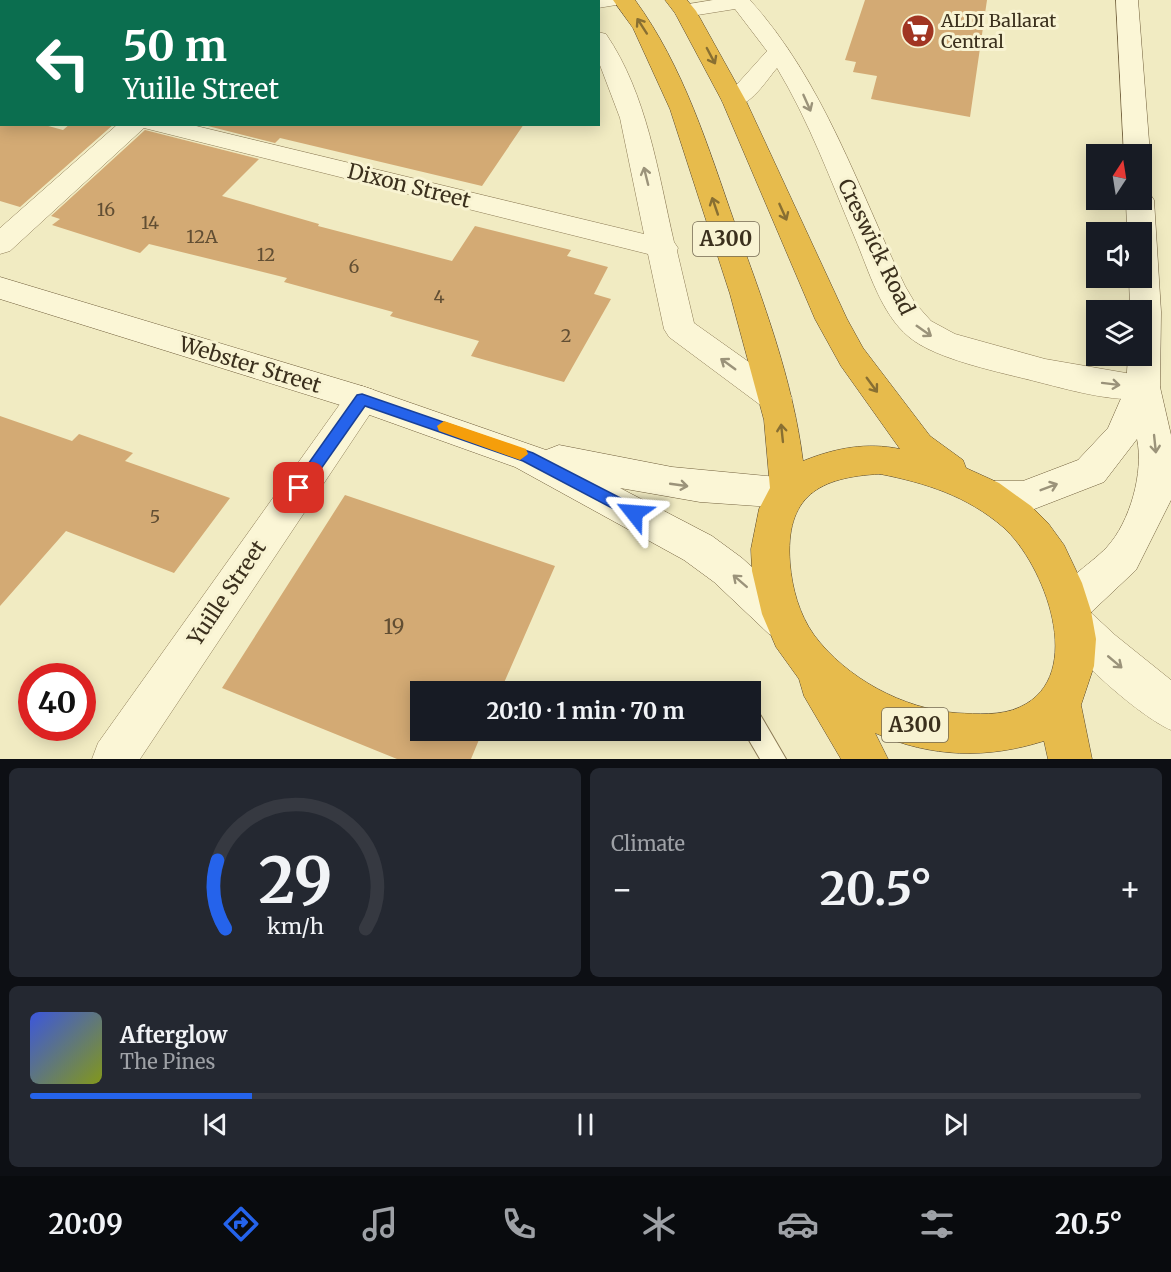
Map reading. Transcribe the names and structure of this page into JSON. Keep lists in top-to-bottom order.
{
  "streets": {
    "highway": ["A300"],
    "street": [
      "Dixon Street",
      "Creswick Road",
      "Webster Street",
      "Yuille Street"
    ]
  },
  "crossings": [
    ["A300", "Creswick Road"],
    ["A300", "Webster Street"],
    ["Webster Street", "Yuille Street"]
  ],
  "places": {
    "supermarket": ["ALDI Ballarat Central"]
  },
  "house_numbers": [
    "16",
    "14",
    "12A",
    "12",
    "6",
    "4",
    "2",
    "5",
    "19"
  ],
  "north": "top",
  "page": {
    "turn": ["50 m", "Yuille Street"],
    "limit": "40",
    "trip": "20:10 · 1 min · 70 m",
    "tile": "Climate",
    "heat": ["−", "20.5°", "+"],
    "song": ["Afterglow", "The Pines"],
    "tabs": ["20:09", "20.5°"],
    "gauge": ["29", "km/h"]
  }
}
